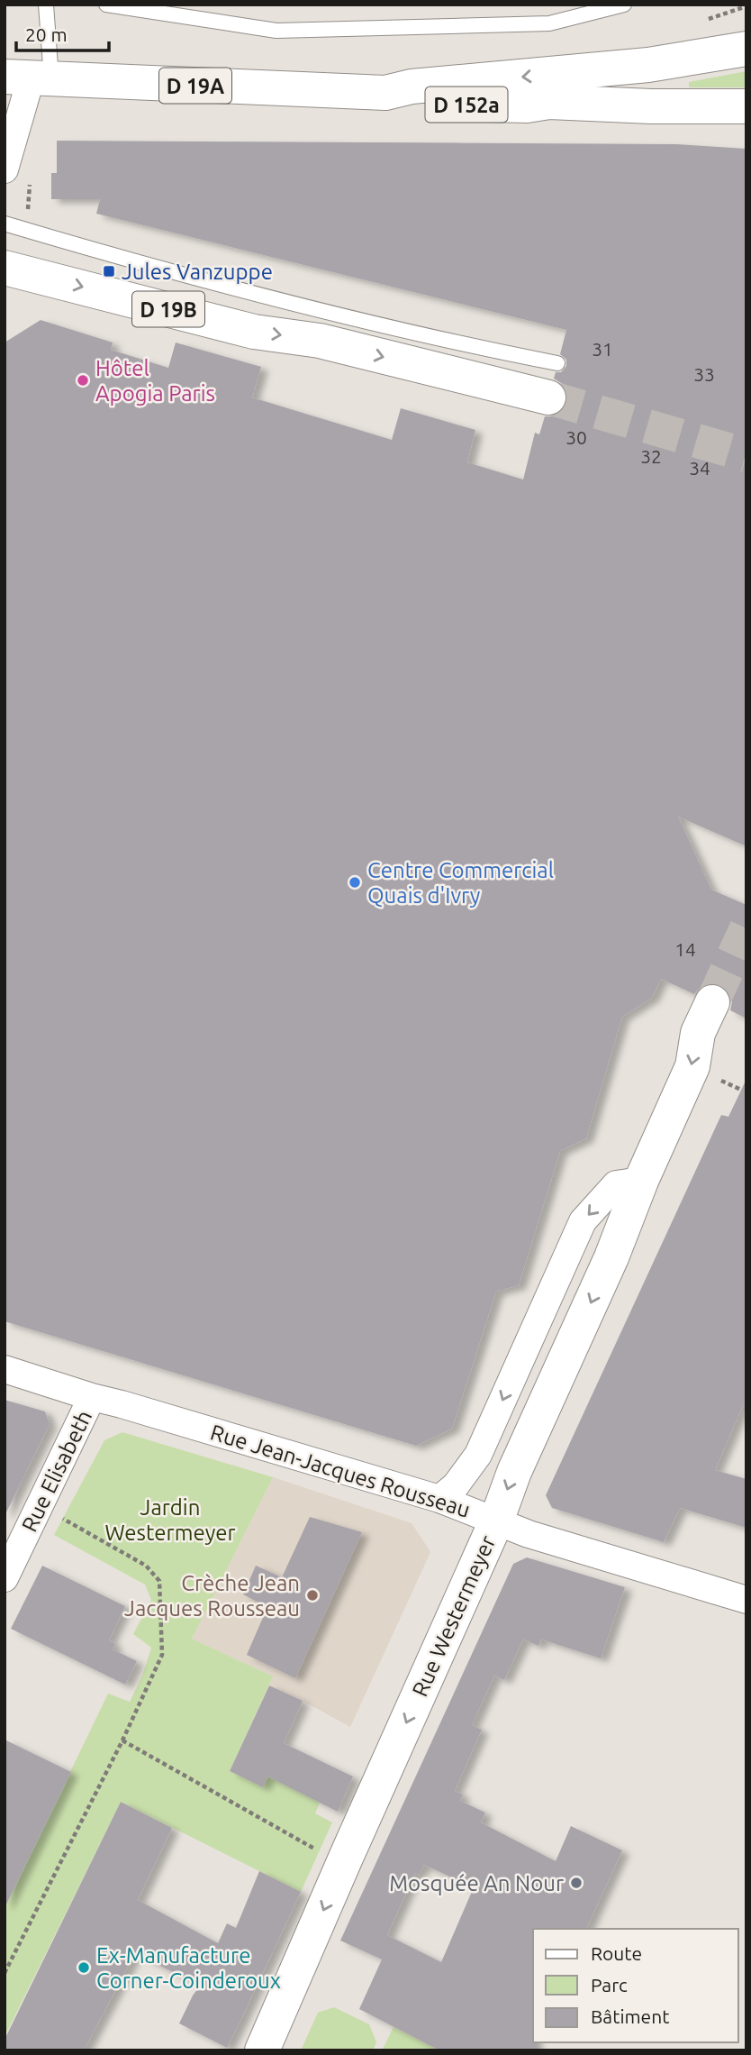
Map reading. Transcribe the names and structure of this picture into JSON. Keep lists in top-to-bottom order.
{
  "streets": {
    "main road": [
      "D 19A",
      "D 152a",
      "D 19B",
      "Rue Westermeyer"
    ],
    "street": ["Rue Elisabeth", "Rue Jean-Jacques Rousseau"]
  },
  "crossings": [
    ["D 19A", "D 152a"],
    ["Rue Elisabeth", "Rue Jean-Jacques Rousseau"],
    ["Rue Jean-Jacques Rousseau", "Rue Westermeyer"]
  ],
  "one_way": ["Rue Westermeyer"],
  "parks": ["Jardin Westermeyer"],
  "places": {
    "transit": ["Jules Vanzuppe"],
    "other": [
      "Hôtel Apogia Paris",
      "Centre Commercial Quais d'Ivry",
      "Crèche Jean Jacques Rousseau",
      "Mosquée An Nour",
      "Ex-Manufacture Corner-Coinderoux"
    ]
  },
  "house_numbers": [
    "31",
    "33",
    "30",
    "32",
    "34",
    "14"
  ],
  "legend": ["Route", "Parc", "Bâtiment"],
  "scale_bar": "20 m"
}
